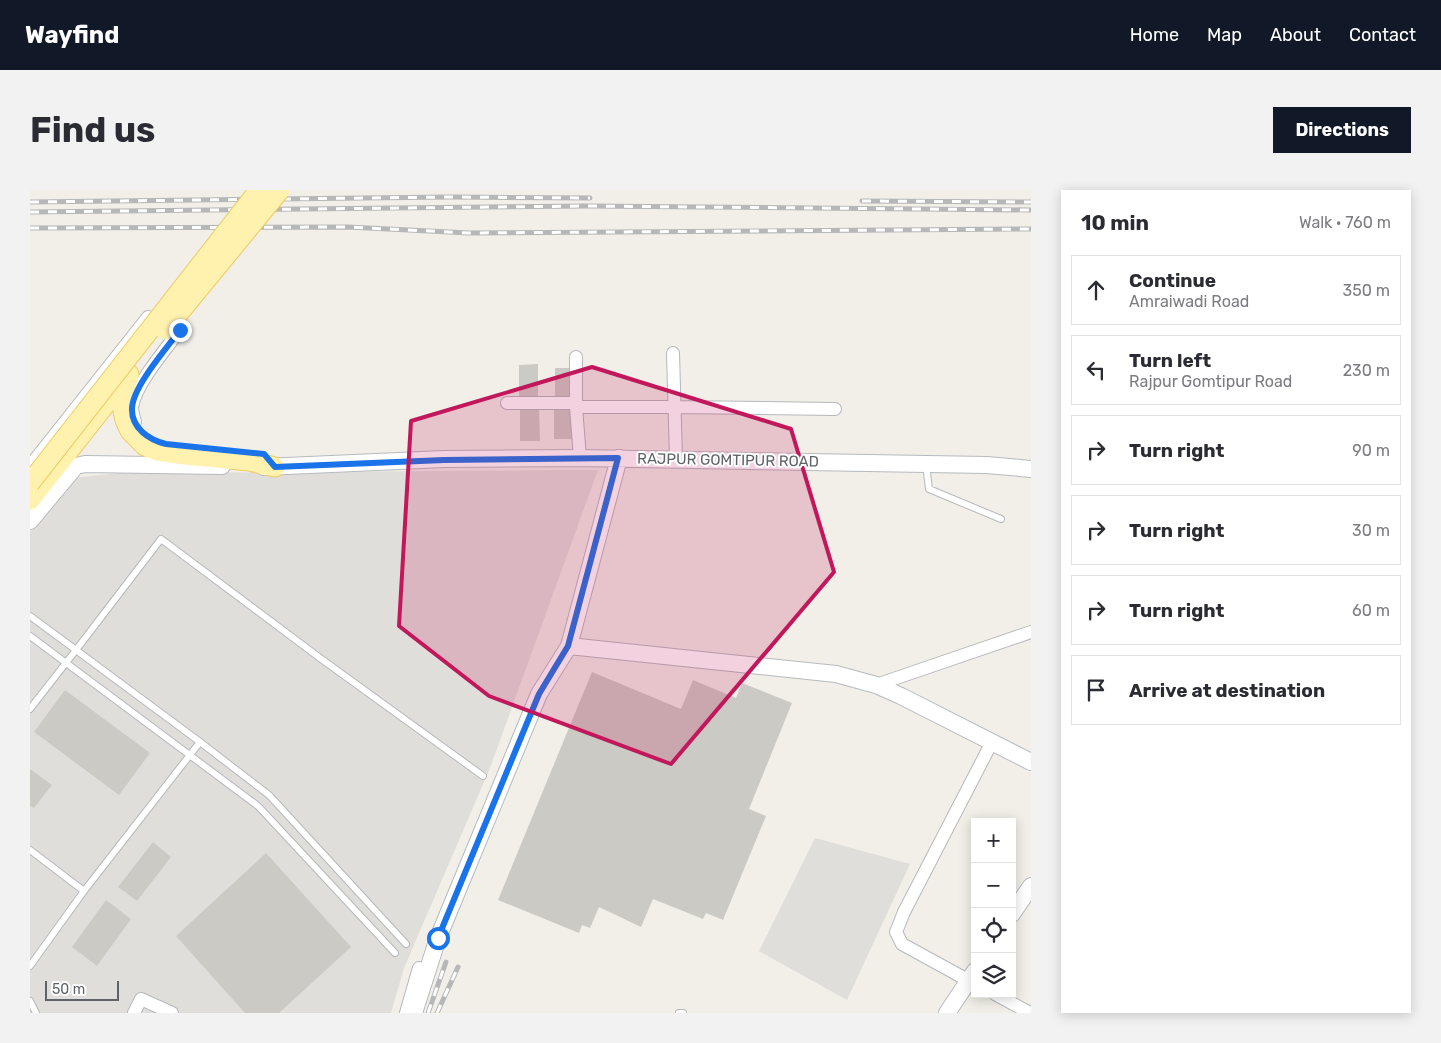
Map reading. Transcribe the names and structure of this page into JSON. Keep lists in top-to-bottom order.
{
  "streets": {
    "main road": ["RAJPUR GOMTIPUR ROAD"]
  },
  "scale_bar": "50 m",
  "page": {
    "header": "Wayfind",
    "nav": [
      "Home",
      "Map",
      "About",
      "Contact"
    ],
    "buttons": "Directions",
    "title": "Find us",
    "heading": ["10 min", "Walk · 760 m"],
    "list": [
      ["Continue", "Amraiwadi Road", "350 m"],
      ["Turn left", "Rajpur Gomtipur Road", "230 m"],
      ["Turn right", "90 m"],
      ["Turn right", "30 m"],
      ["Turn right", "60 m"],
      "Arrive at destination"
    ],
    "map_buttons": ["+", "−"],
    "scale": "50 m"
  }
}
